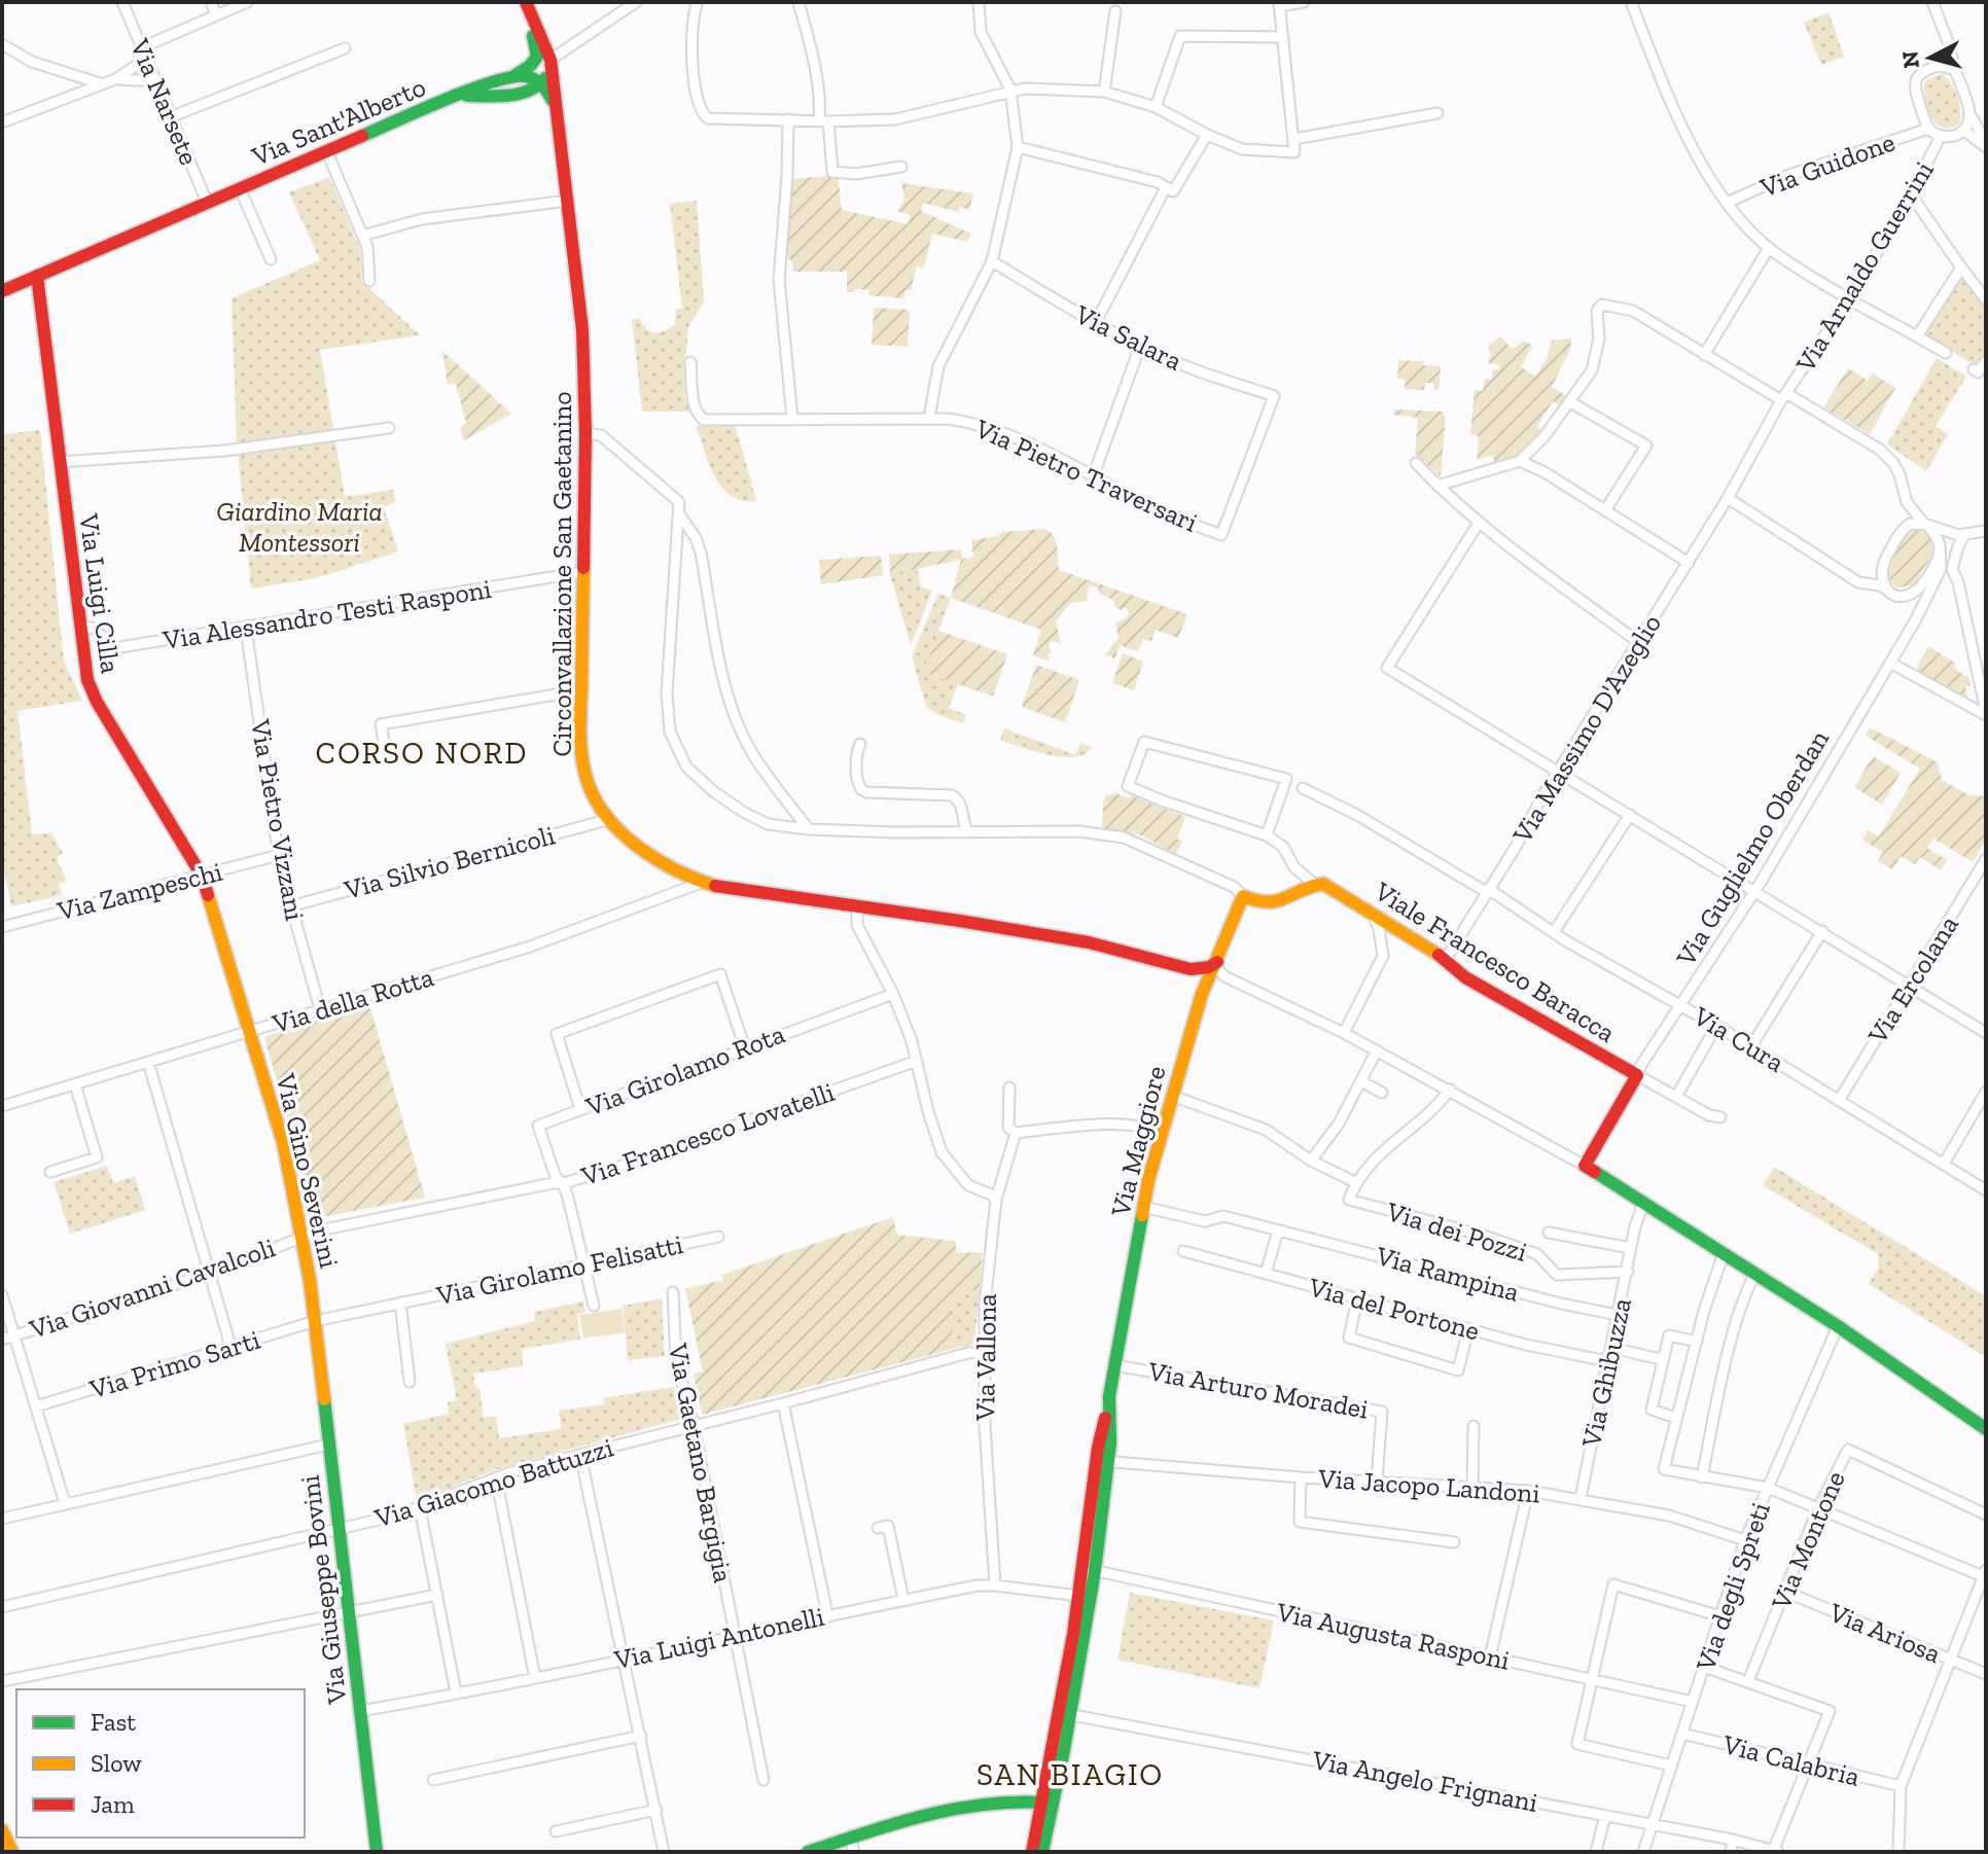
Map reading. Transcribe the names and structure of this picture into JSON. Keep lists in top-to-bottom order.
{
  "streets": {
    "street": [
      "Via Narsete",
      "Via Sant'Alberto",
      "Via Guidone",
      "Via Arnaldo Guerrini",
      "Via Salara",
      "Via Pietro Traversari",
      "Circonvallazione San Gaetanino",
      "Via Luigi Cilla",
      "Via Alessandro Testi Rasponi",
      "Via Massimo D'Azeglio",
      "Via Pietro Vizzani",
      "Via Guglielmo Oberdan",
      "Via Silvio Bernicoli",
      "Via Zampeschi",
      "Viale Francesco Baracca",
      "Via Ercolana",
      "Via della Rotta",
      "Via Cura",
      "Via Girolamo Rota",
      "Via Francesco Lovatelli",
      "Via Maggiore",
      "Via Gino Severini",
      "Via dei Pozzi",
      "Via Girolamo Felisatti",
      "Via Rampina",
      "Via Giovanni Cavalcoli",
      "Via del Portone",
      "Via Vallona",
      "Via Primo Sarti",
      "Via Ghibuzza",
      "Via Arturo Moradei",
      "Via Gaetano Bargigia",
      "Via Giacomo Battuzzi",
      "Via Jacopo Landoni",
      "Via Montone",
      "Via degli Spreti",
      "Via Giuseppe Bovini",
      "Via Ariosa",
      "Via Augusta Rasponi",
      "Via Luigi Antonelli",
      "Via Calabria",
      "Via Angelo Frignani"
    ]
  },
  "crossings": [
    ["Via Narsete", "Via Sant'Alberto"],
    ["Via Sant'Alberto", "Via Luigi Cilla"],
    ["Via Guidone", "Via Arnaldo Guerrini"],
    ["Via Arnaldo Guerrini", "Via Massimo D'Azeglio"],
    ["Via Salara", "Via Pietro Traversari"],
    ["Circonvallazione San Gaetanino", "Via Alessandro Testi Rasponi"],
    ["Circonvallazione San Gaetanino", "Via Silvio Bernicoli"],
    ["Circonvallazione San Gaetanino", "Via della Rotta"],
    ["Circonvallazione San Gaetanino", "Via Maggiore"],
    ["Via Luigi Cilla", "Via Alessandro Testi Rasponi"],
    ["Via Luigi Cilla", "Via Zampeschi"],
    ["Via Luigi Cilla", "Via della Rotta"],
    ["Via Luigi Cilla", "Via Gino Severini"],
    ["Via Alessandro Testi Rasponi", "Via Pietro Vizzani"],
    ["Via Massimo D'Azeglio", "Viale Francesco Baracca"],
    ["Via Massimo D'Azeglio", "Via Cura"],
    ["Via Pietro Vizzani", "Via Silvio Bernicoli"],
    ["Via Pietro Vizzani", "Via Zampeschi"],
    ["Via Pietro Vizzani", "Via della Rotta"],
    ["Via Guglielmo Oberdan", "Viale Francesco Baracca"],
    ["Via Guglielmo Oberdan", "Via Cura"],
    ["Via Ercolana", "Via Cura"],
    ["Via della Rotta", "Via Gino Severini"],
    ["Via Girolamo Rota", "Via Francesco Lovatelli"],
    ["Via Francesco Lovatelli", "Via Gino Severini"],
    ["Via Francesco Lovatelli", "Via Giovanni Cavalcoli"],
    ["Via Maggiore", "Via Rampina"],
    ["Via Maggiore", "Via Arturo Moradei"],
    ["Via Maggiore", "Via Jacopo Landoni"],
    ["Via Maggiore", "Via Augusta Rasponi"],
    ["Via Maggiore", "Via Luigi Antonelli"],
    ["Via Maggiore", "Via Angelo Frignani"],
    ["Via Gino Severini", "Via Girolamo Felisatti"],
    ["Via Gino Severini", "Via Giovanni Cavalcoli"],
    ["Via Gino Severini", "Via Primo Sarti"],
    ["Via Gino Severini", "Via Giuseppe Bovini"],
    ["Via dei Pozzi", "Via Ghibuzza"],
    ["Via Girolamo Felisatti", "Via Primo Sarti"],
    ["Via Girolamo Felisatti", "Via Giuseppe Bovini"],
    ["Via Rampina", "Via Ghibuzza"],
    ["Via del Portone", "Via Ghibuzza"],
    ["Via Vallona", "Via Giacomo Battuzzi"],
    ["Via Vallona", "Via Luigi Antonelli"],
    ["Via Primo Sarti", "Via Giuseppe Bovini"],
    ["Via Ghibuzza", "Via Jacopo Landoni"],
    ["Via Arturo Moradei", "Via Jacopo Landoni"],
    ["Via Gaetano Bargigia", "Via Giacomo Battuzzi"],
    ["Via Gaetano Bargigia", "Via Luigi Antonelli"],
    ["Via Giacomo Battuzzi", "Via Giuseppe Bovini"],
    ["Via Jacopo Landoni", "Via degli Spreti"],
    ["Via Montone", "Via Ariosa"],
    ["Via degli Spreti", "Via Augusta Rasponi"],
    ["Via degli Spreti", "Via Calabria"],
    ["Via degli Spreti", "Via Angelo Frignani"],
    ["Via Giuseppe Bovini", "Via Luigi Antonelli"]
  ],
  "districts": ["CORSO NORD", "SAN BIAGIO"],
  "parks": ["Giardino Maria Montessori"],
  "legend": ["Fast", "Slow", "Jam"],
  "north": "left"
}
